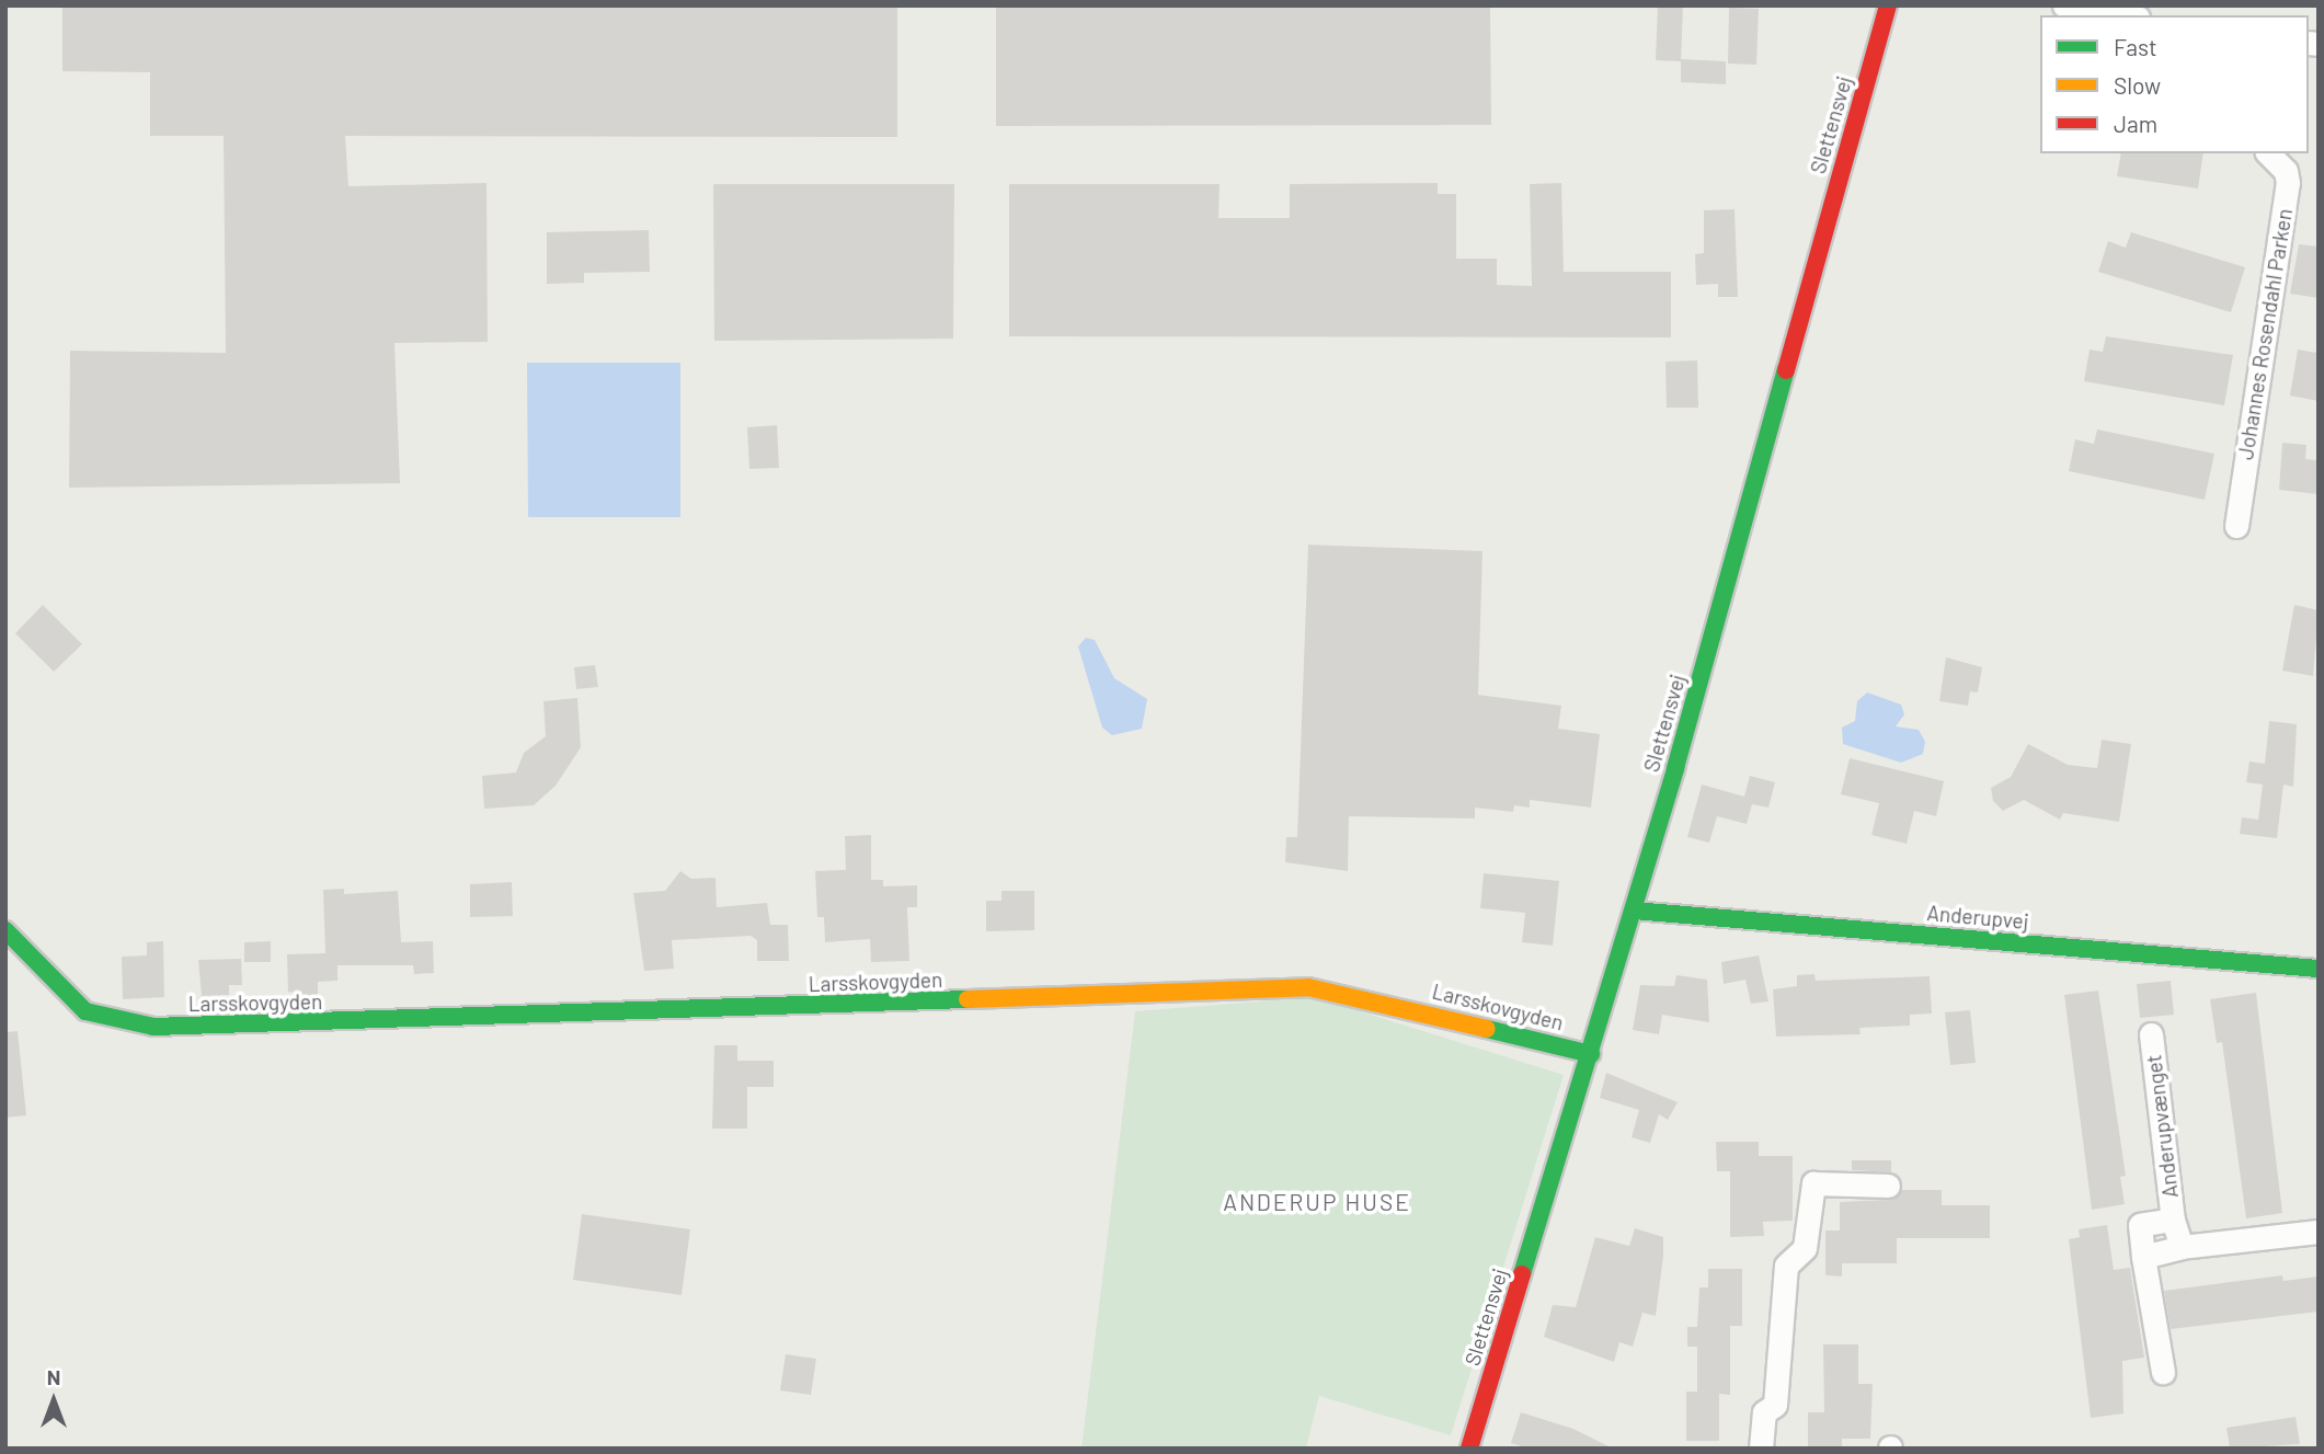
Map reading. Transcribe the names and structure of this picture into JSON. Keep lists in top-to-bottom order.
{
  "streets": {
    "street": [
      "Slettensvej",
      "Johannes Rosendahl Parken",
      "Anderupvej",
      "Larsskovgyden",
      "Anderupvænget"
    ]
  },
  "crossings": [
    ["Slettensvej", "Anderupvej"],
    ["Slettensvej", "Larsskovgyden"]
  ],
  "districts": ["ANDERUP HUSE"],
  "legend": ["Fast", "Slow", "Jam"],
  "north": "top"
}
